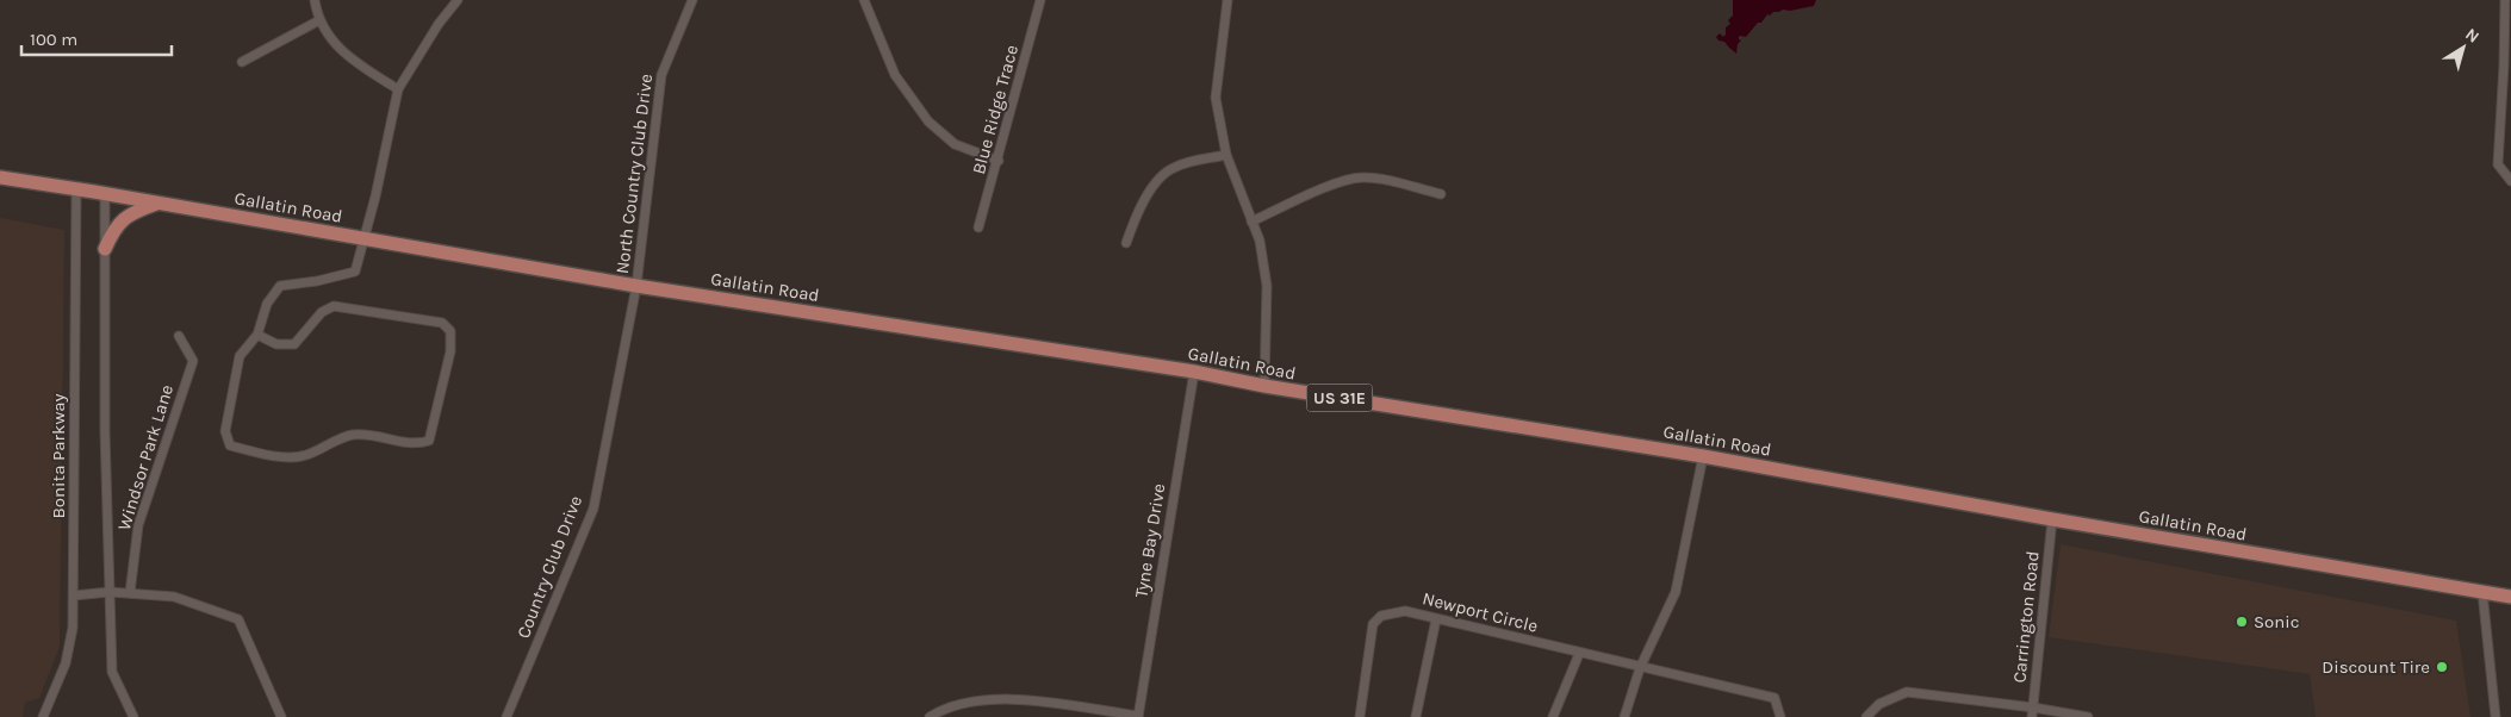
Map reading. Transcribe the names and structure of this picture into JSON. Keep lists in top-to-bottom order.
{
  "streets": {
    "main road": ["Gallatin Road", "US 31E"],
    "street": [
      "Blue Ridge Trace",
      "North Country Club Drive",
      "Bonita Parkway",
      "Windsor Park Lane",
      "Tyne Bay Drive",
      "Country Club Drive",
      "Newport Circle",
      "Carrington Road"
    ]
  },
  "crossings": [
    ["North Country Club Drive", "Gallatin Road"],
    ["North Country Club Drive", "Country Club Drive"],
    ["Gallatin Road", "Bonita Parkway"],
    ["Gallatin Road", "Tyne Bay Drive"],
    ["Gallatin Road", "Country Club Drive"],
    ["Gallatin Road", "Carrington Road"]
  ],
  "places": ["Sonic", "Discount Tire"],
  "scale_bar": "100 m",
  "north": "top right"
}
